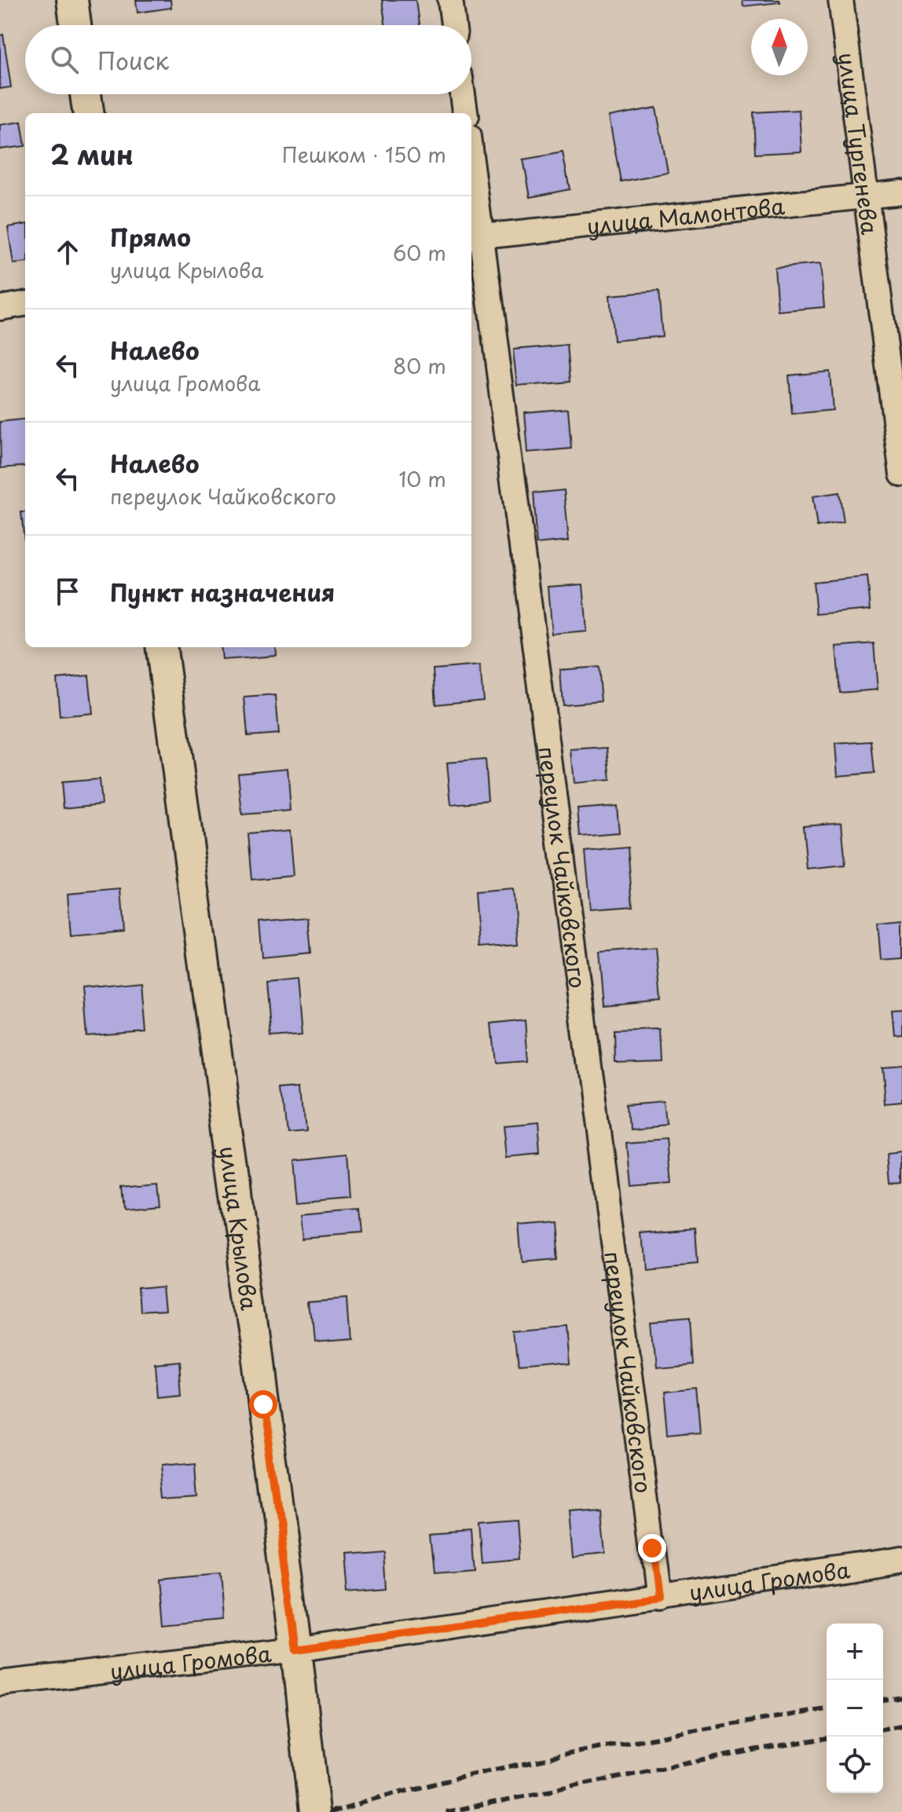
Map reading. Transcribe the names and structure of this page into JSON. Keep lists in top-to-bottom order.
{
  "streets": {
    "street": [
      "улица Тургенева",
      "улица Мамонтова",
      "переулок Чайковского",
      "улица Крылова",
      "улица Громова"
    ]
  },
  "crossings": [
    ["улица Тургенева", "улица Мамонтова"],
    ["улица Мамонтова", "переулок Чайковского"],
    ["переулок Чайковского", "улица Громова"],
    ["улица Крылова", "улица Громова"]
  ],
  "north": "top",
  "page": {
    "search": "Поиск",
    "heading": ["2 мин", "Пешком · 150 m"],
    "list": [
      ["Прямо", "улица Крылова", "60 m"],
      ["Налево", "улица Громова", "80 m"],
      ["Налево", "переулок Чайковского", "10 m"],
      "Пункт назначения"
    ],
    "map_buttons": ["+", "−"]
  }
}
